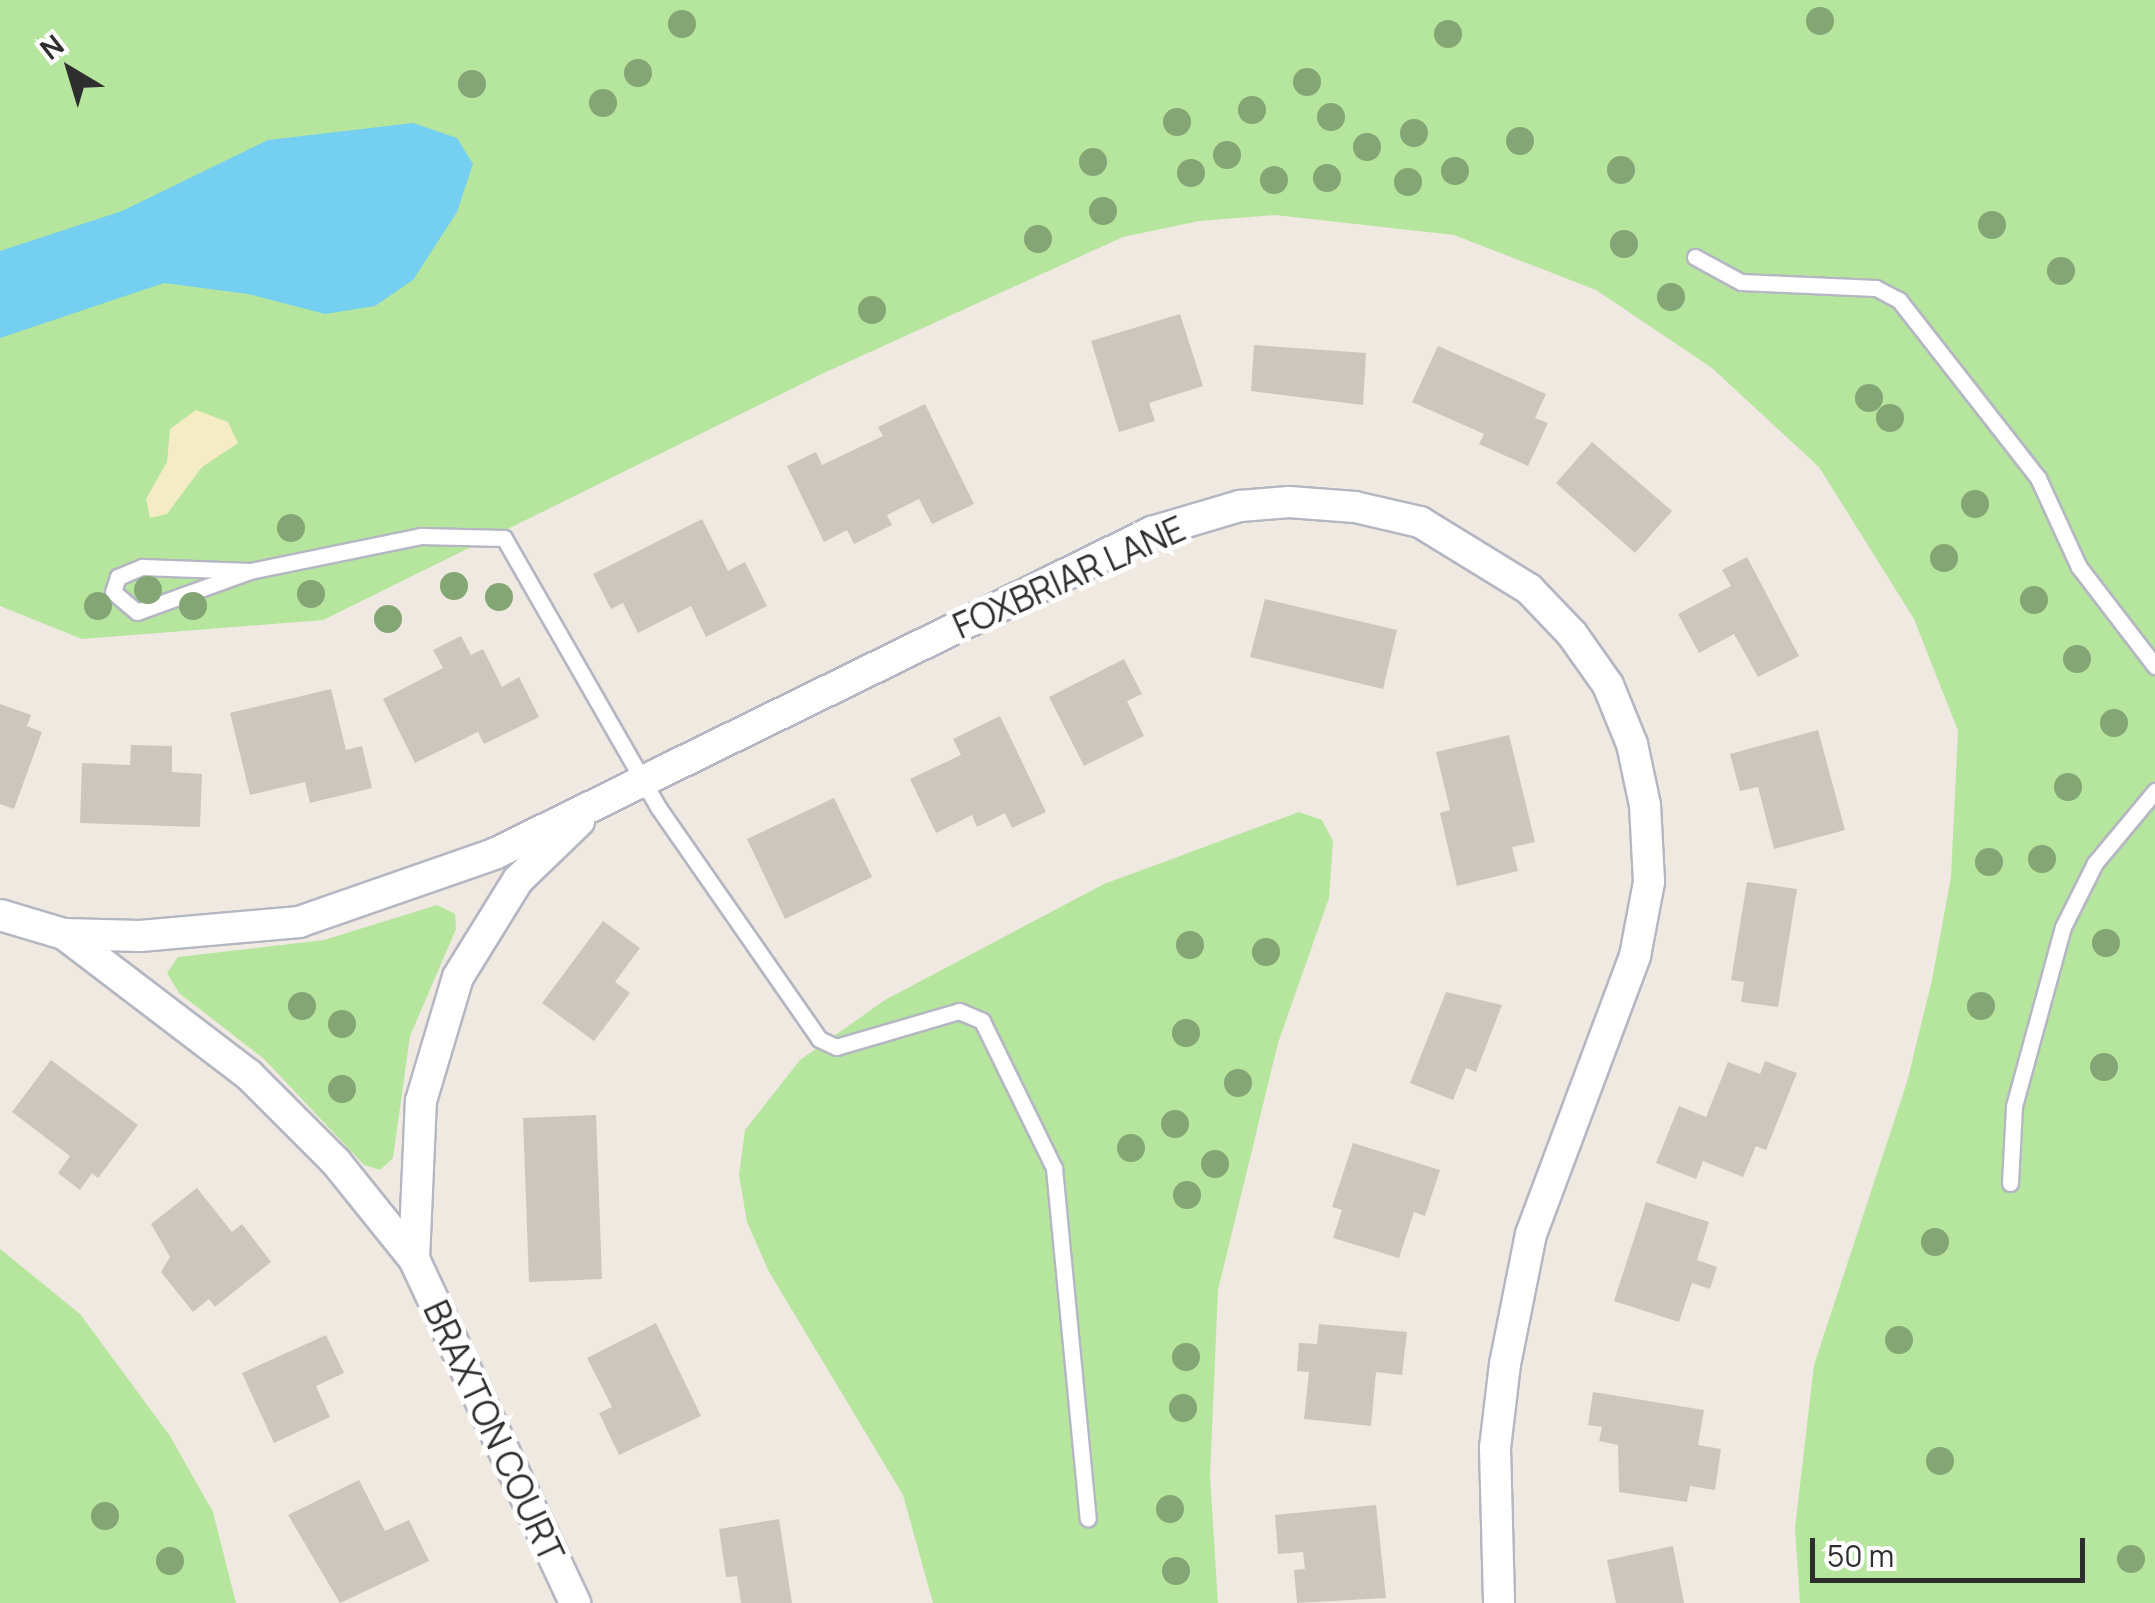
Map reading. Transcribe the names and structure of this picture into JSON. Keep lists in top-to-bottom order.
{
  "streets": {
    "street": ["FOXBRIAR LANE", "BRAXTON COURT"]
  },
  "crossings": [
    ["FOXBRIAR LANE", "BRAXTON COURT"]
  ],
  "scale_bar": "50 m",
  "north": "top left"
}
